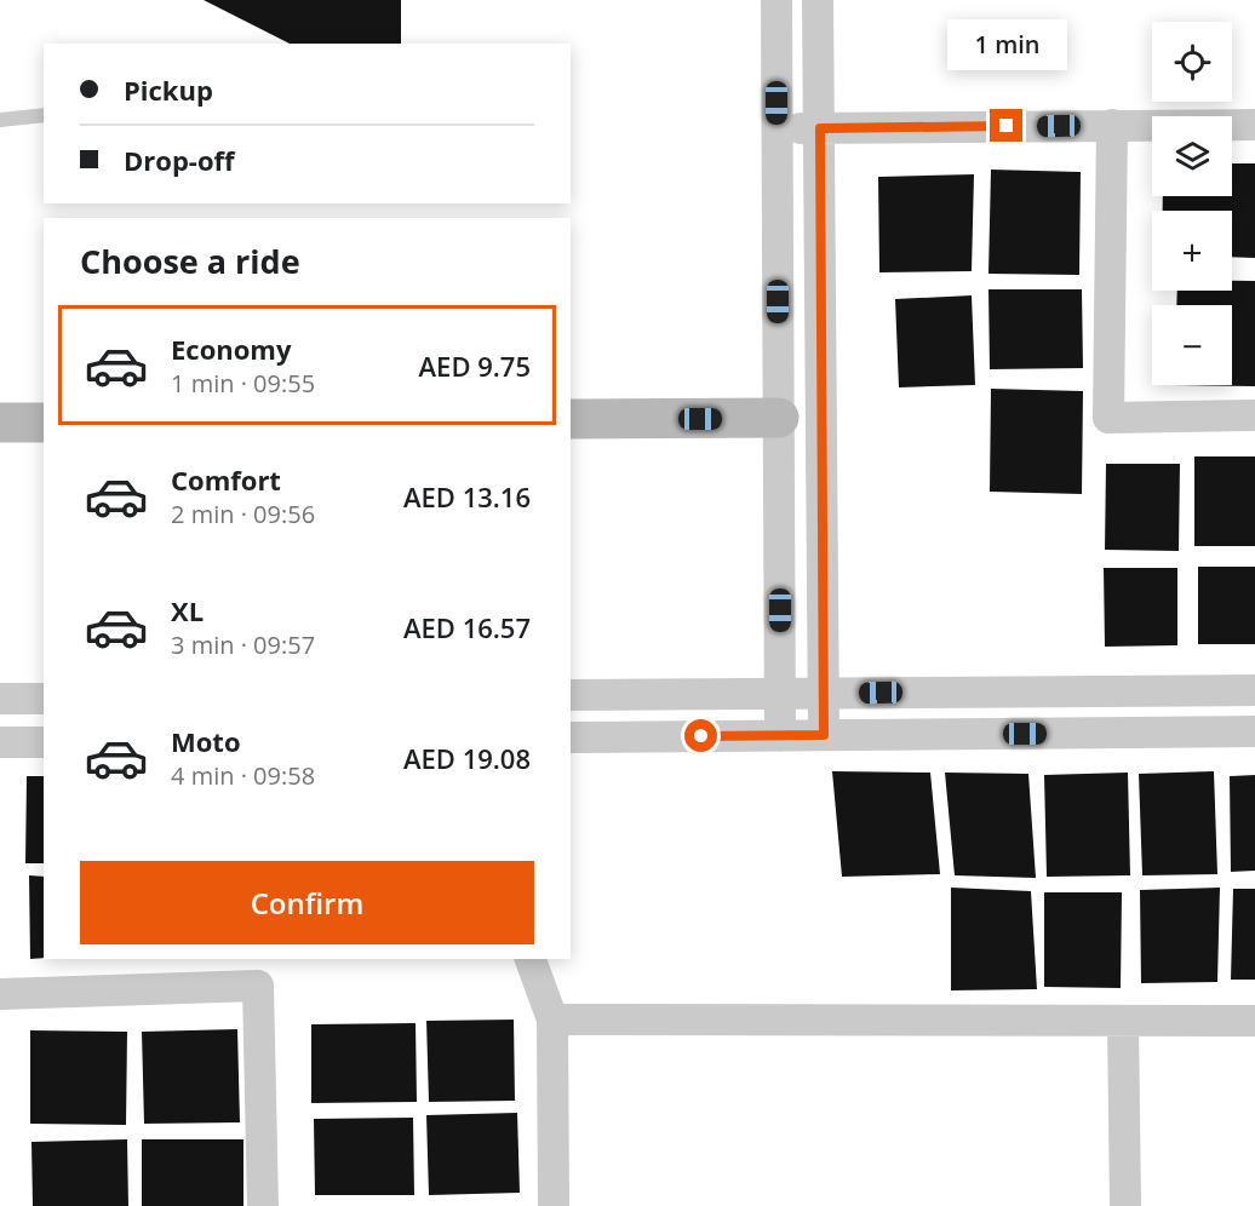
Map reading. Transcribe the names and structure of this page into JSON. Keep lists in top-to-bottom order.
{
  "page": {
    "bubble": "1 min",
    "map_buttons": ["+", "−"],
    "banner": ["Pickup", "Drop-off"],
    "heading": "Choose a ride",
    "list": [
      {
        "name": "Economy",
        "note": "1 min · 09:55",
        "value": "AED 9.75"
      },
      {
        "name": "Comfort",
        "note": "2 min · 09:56",
        "value": "AED 13.16"
      },
      {
        "name": "XL",
        "note": "3 min · 09:57",
        "value": "AED 16.57"
      },
      {
        "name": "Moto",
        "note": "4 min · 09:58",
        "value": "AED 19.08"
      }
    ],
    "buttons": "Confirm"
  }
}
